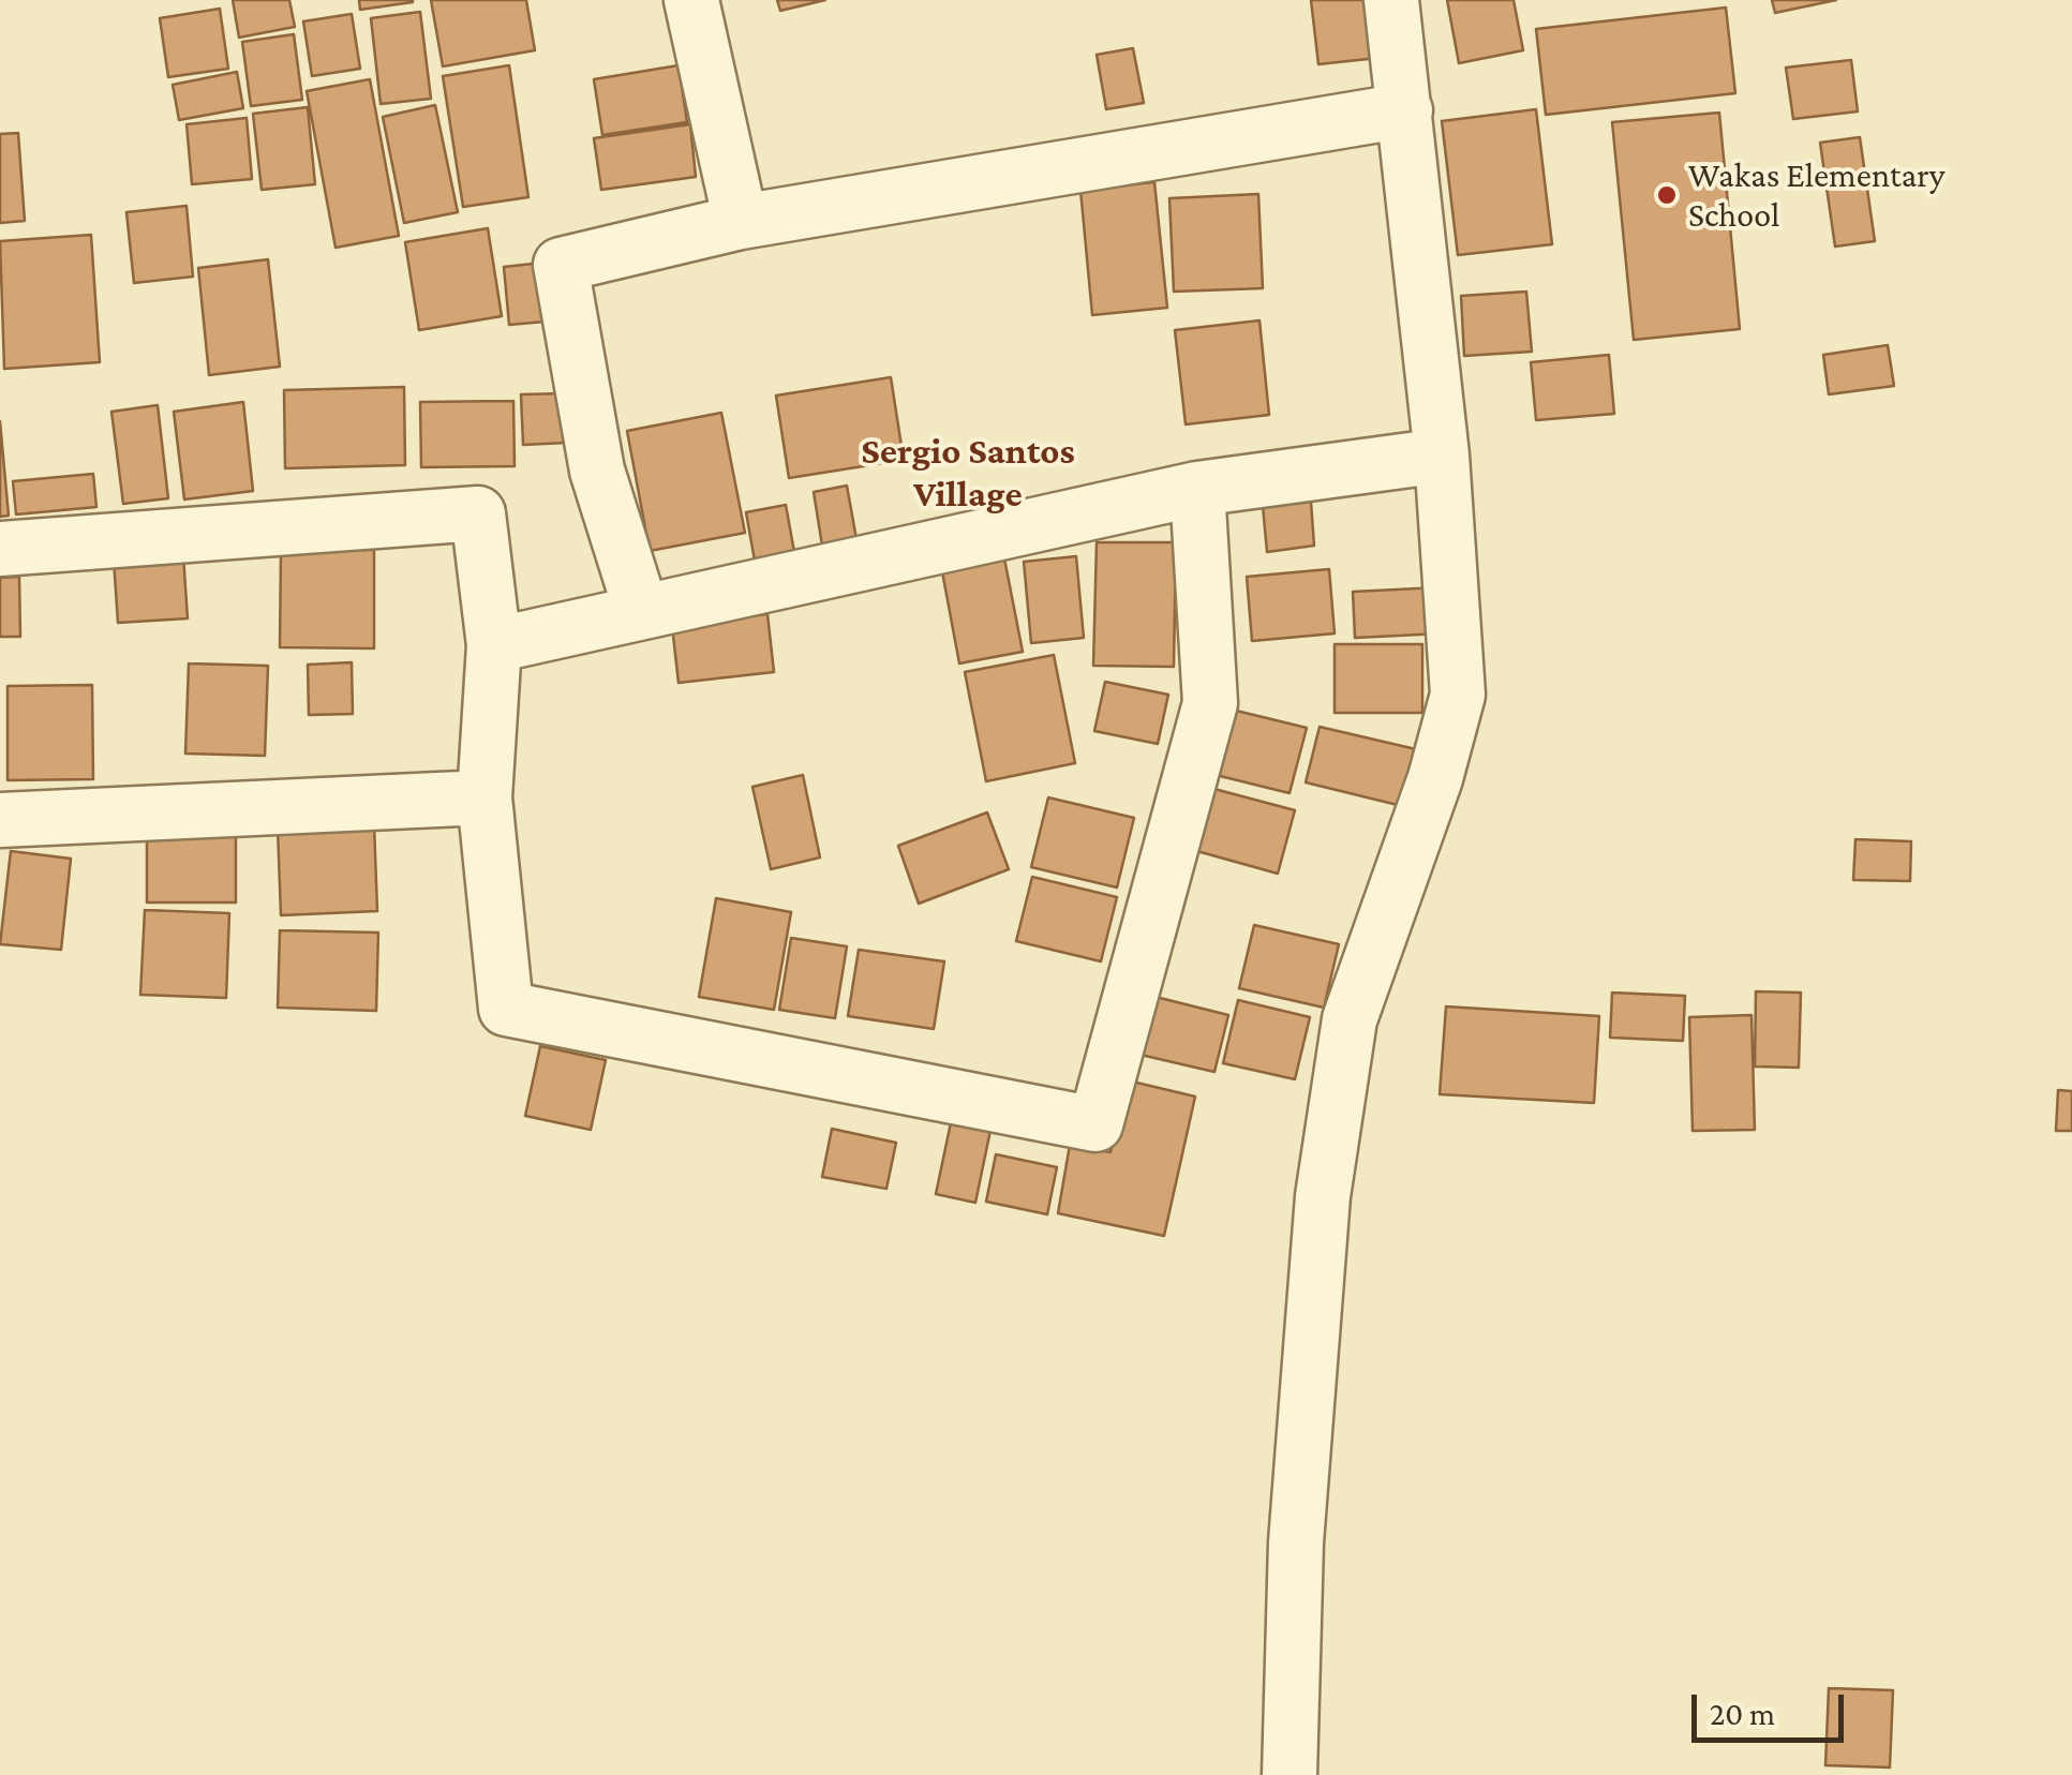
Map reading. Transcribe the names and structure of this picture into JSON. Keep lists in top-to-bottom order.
{
  "districts": ["Sergio Santos Village"],
  "places": ["Wakas Elementary School"],
  "scale_bar": "20 m"
}
